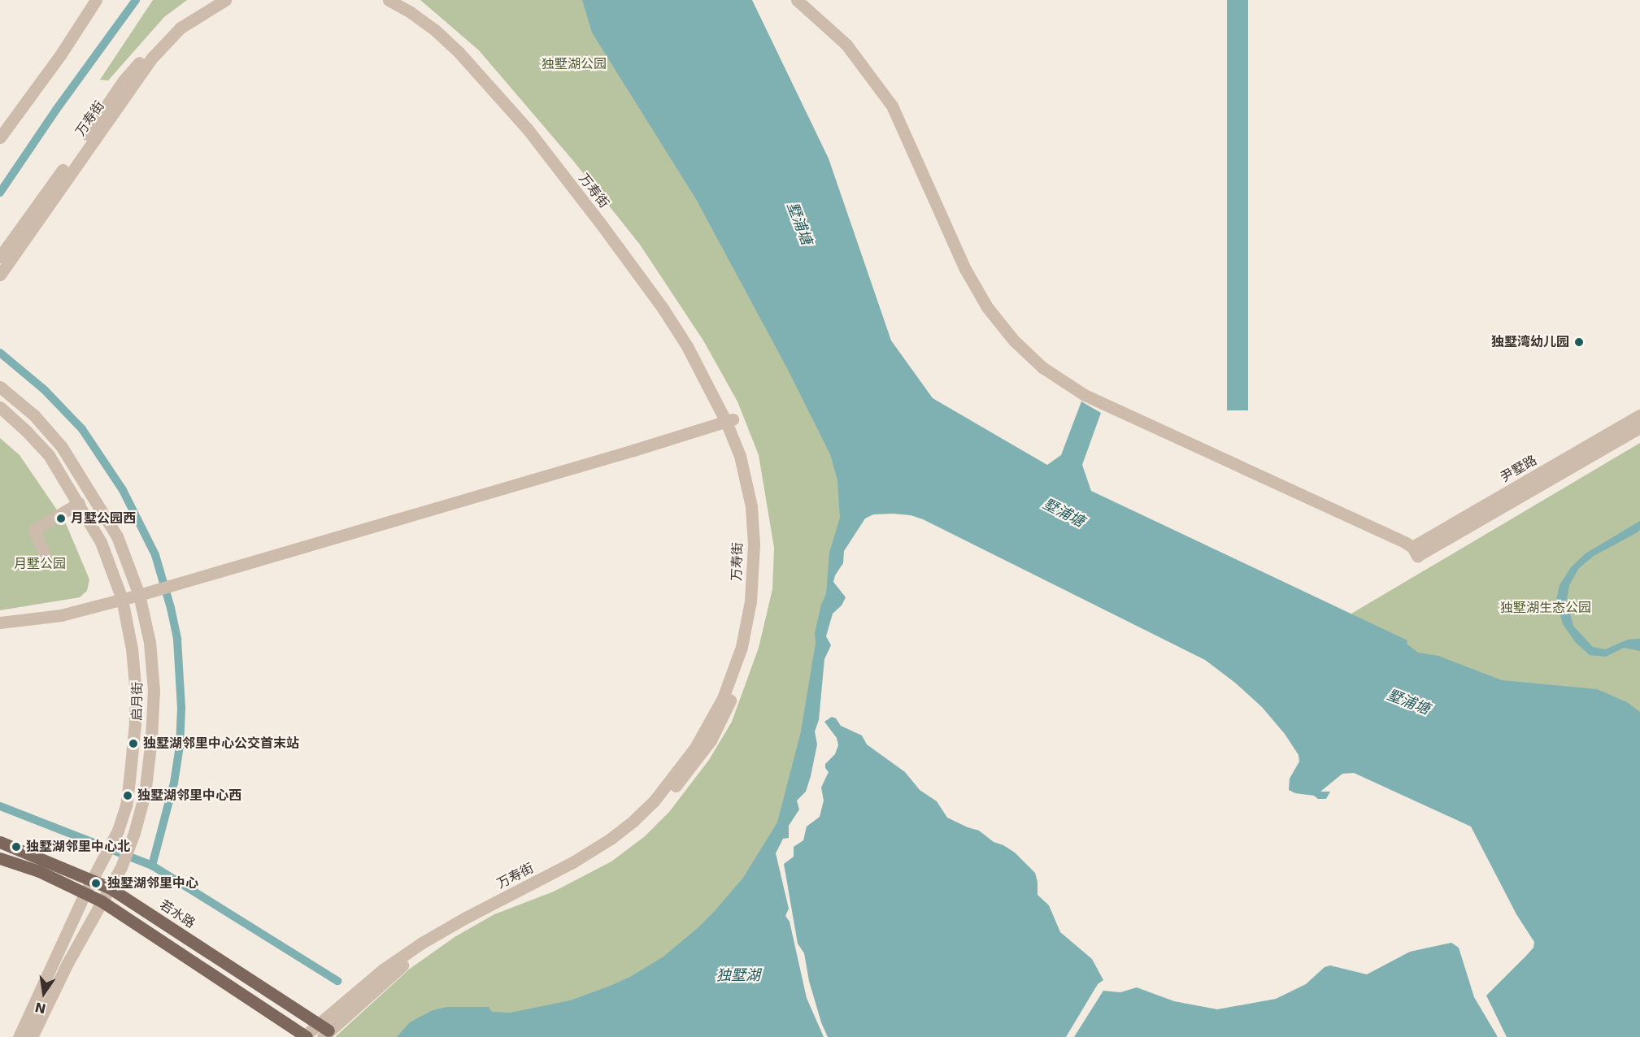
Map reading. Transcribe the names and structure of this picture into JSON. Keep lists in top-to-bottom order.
{
  "streets": {
    "main road": ["若水路"],
    "street": ["万寿街", "尹墅路", "启月街"]
  },
  "crossings": [
    ["万寿街", "若水路"],
    ["启月街", "若水路"]
  ],
  "water": ["墅浦塘", "独墅湖"],
  "parks": ["独墅湖公园", "月墅公园", "独墅湖生态公园"],
  "places": [
    "独墅湾幼儿园",
    "月墅公园西",
    "独墅湖邻里中心公交首末站",
    "独墅湖邻里中心西",
    "独墅湖邻里中心北",
    "独墅湖邻里中心"
  ],
  "north": "bottom"
}
